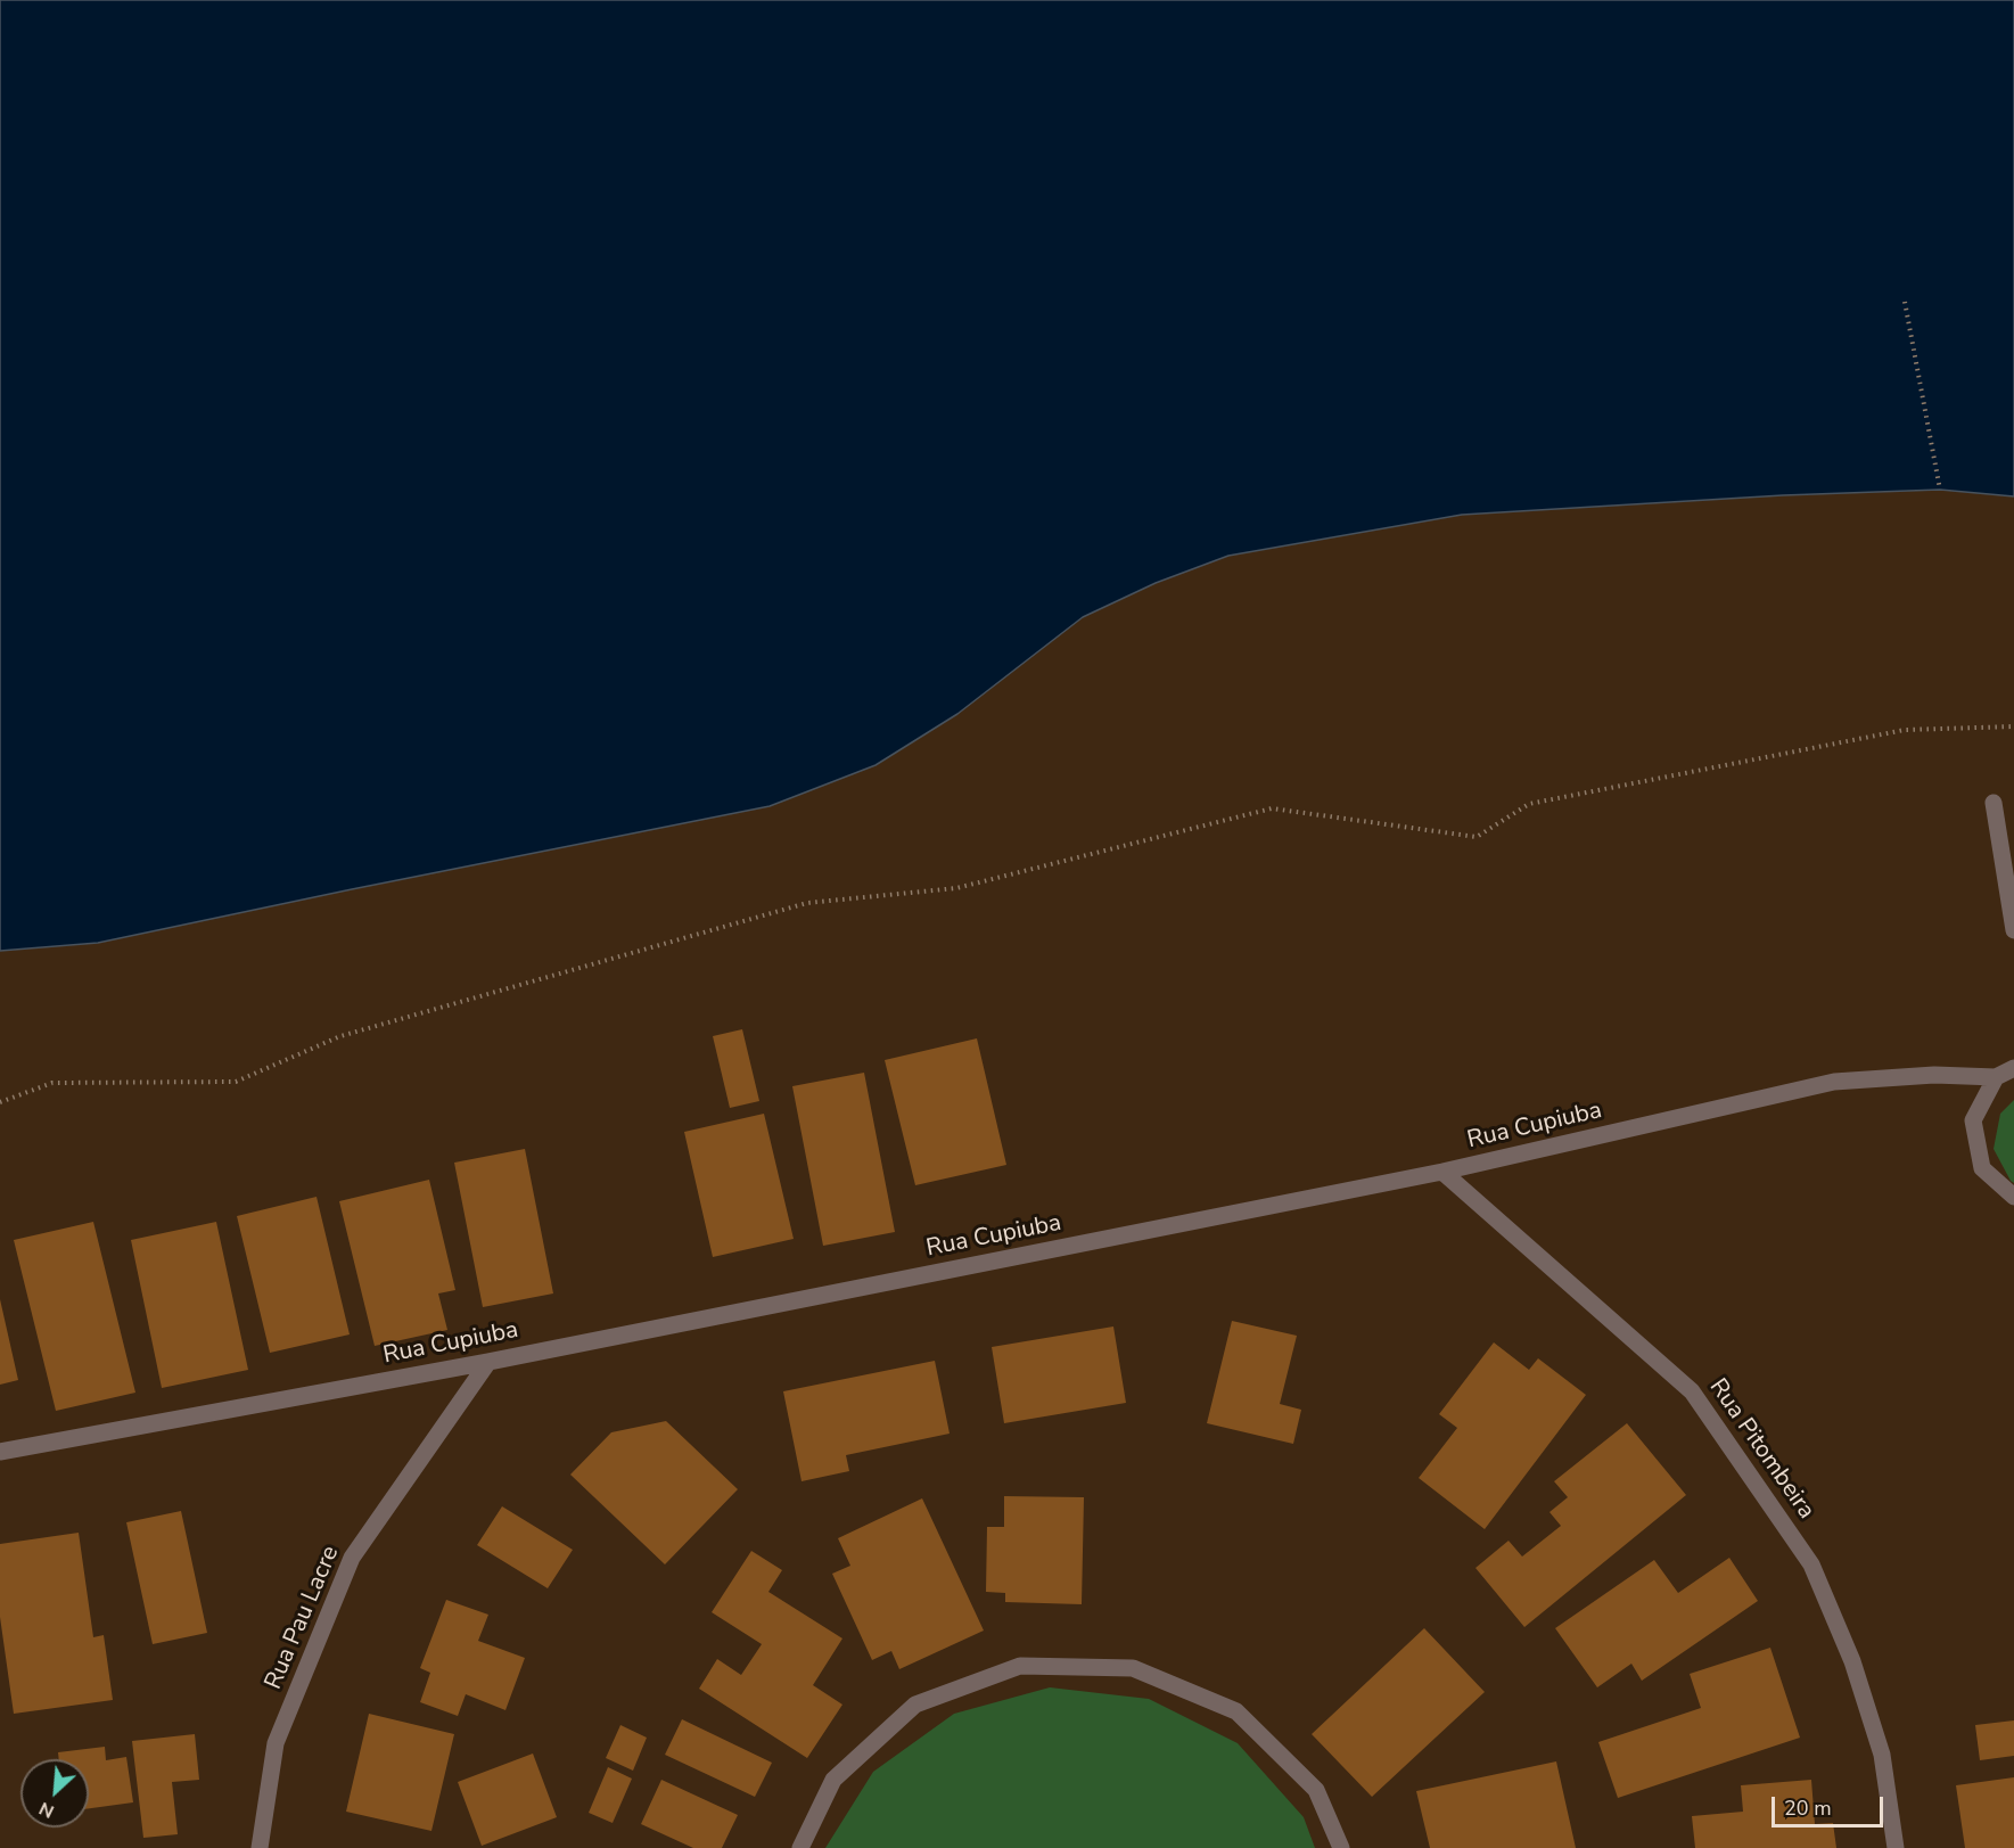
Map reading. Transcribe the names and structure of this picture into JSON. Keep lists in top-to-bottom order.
{
  "streets": {
    "street": ["Rua Cupiuba", "Rua Pitombeira", "Rua Pau Lacre"]
  },
  "crossings": [
    ["Rua Cupiuba", "Rua Pitombeira"],
    ["Rua Cupiuba", "Rua Pau Lacre"]
  ],
  "scale_bar": "20 m",
  "north": "bottom left"
}
